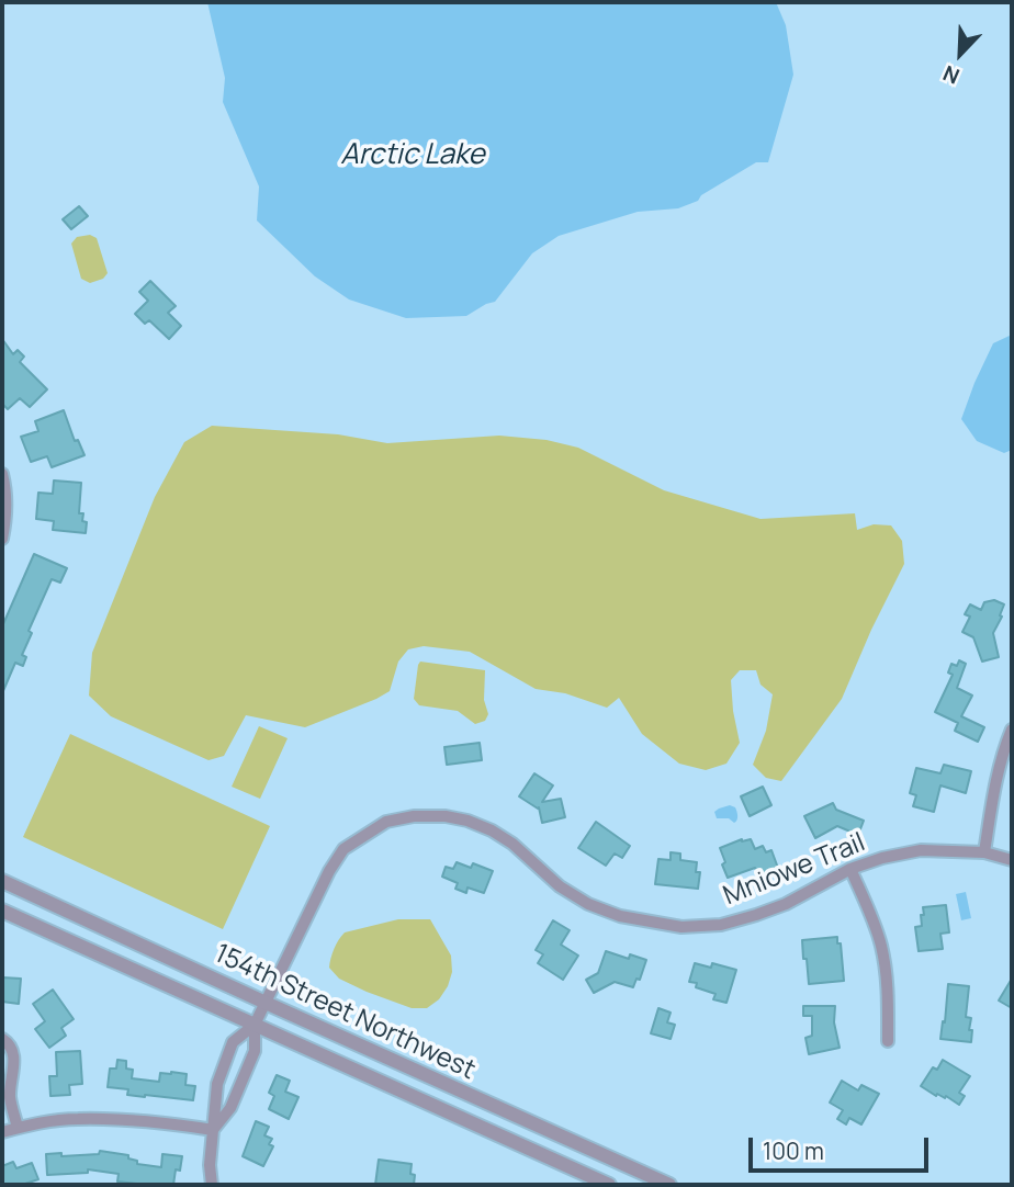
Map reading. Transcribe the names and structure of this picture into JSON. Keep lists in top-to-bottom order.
{
  "streets": {
    "street": ["Mniowe Trail", "154th Street Northwest"]
  },
  "crossings": [
    ["Mniowe Trail", "154th Street Northwest"]
  ],
  "water": ["Arctic Lake"],
  "scale_bar": "100 m",
  "north": "bottom left"
}
